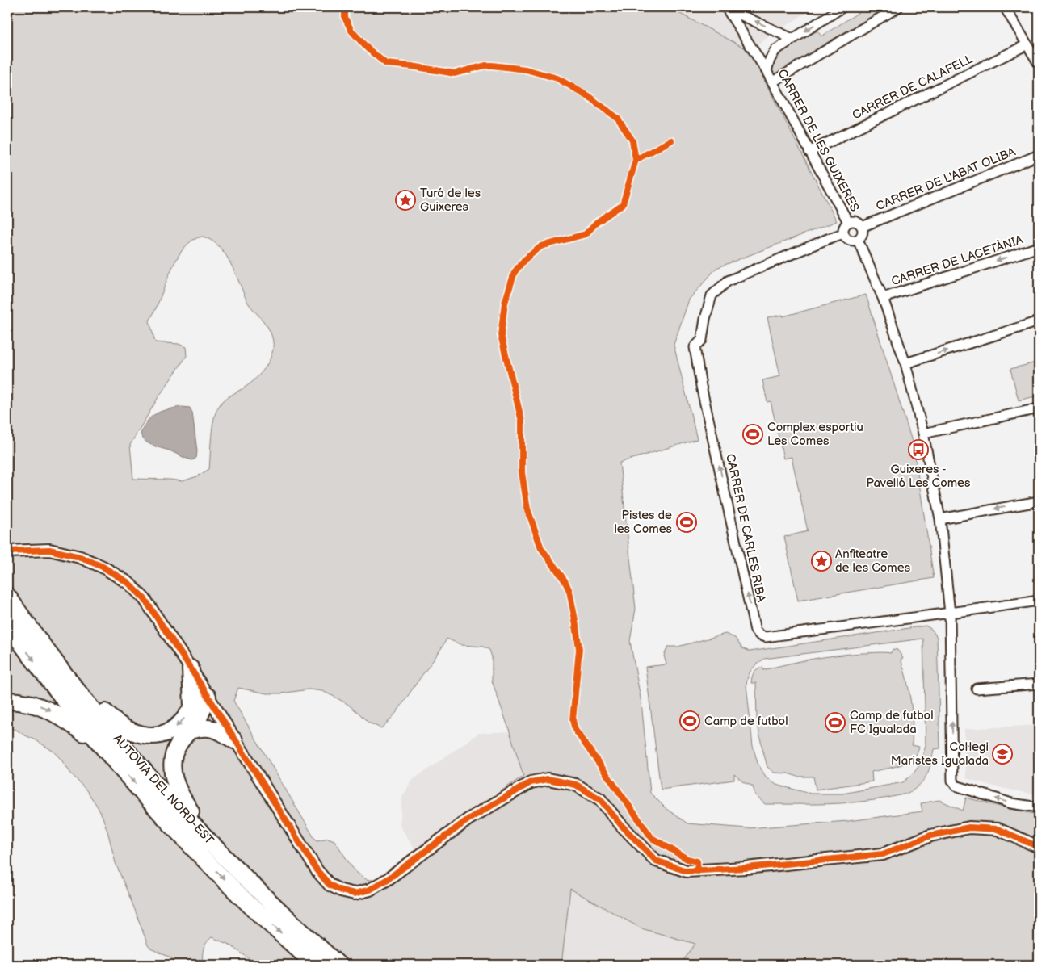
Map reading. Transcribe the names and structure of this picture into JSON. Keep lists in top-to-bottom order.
{
  "streets": {
    "highway": ["AUTOVIA DEL NORD-EST"],
    "street": [
      "CARRER DE CALAFELL",
      "CARRER DE LES GUIXERES",
      "CARRER DE L'ABAT OLIBA",
      "CARRER DE LACETÀNIA",
      "CARRER DE CARLES RIBA"
    ]
  },
  "crossings": [
    ["CARRER DE CALAFELL", "CARRER DE LES GUIXERES"],
    ["CARRER DE LES GUIXERES", "CARRER DE L'ABAT OLIBA"],
    ["CARRER DE LES GUIXERES", "CARRER DE CARLES RIBA"],
    ["CARRER DE L'ABAT OLIBA", "CARRER DE CARLES RIBA"]
  ],
  "places": {
    "place": ["Turó de les Guixeres", "Anfiteatre de les Comes"],
    "sports": [
      "Complex esportiu Les Comes",
      "Pistes de les Comes",
      "Camp de futbol",
      "Camp de futbol FC Igualada"
    ],
    "bus stop": ["Guixeres - Pavelló Les Comes"],
    "school or university": ["Col·legi Maristes Igualada"]
  }
}
